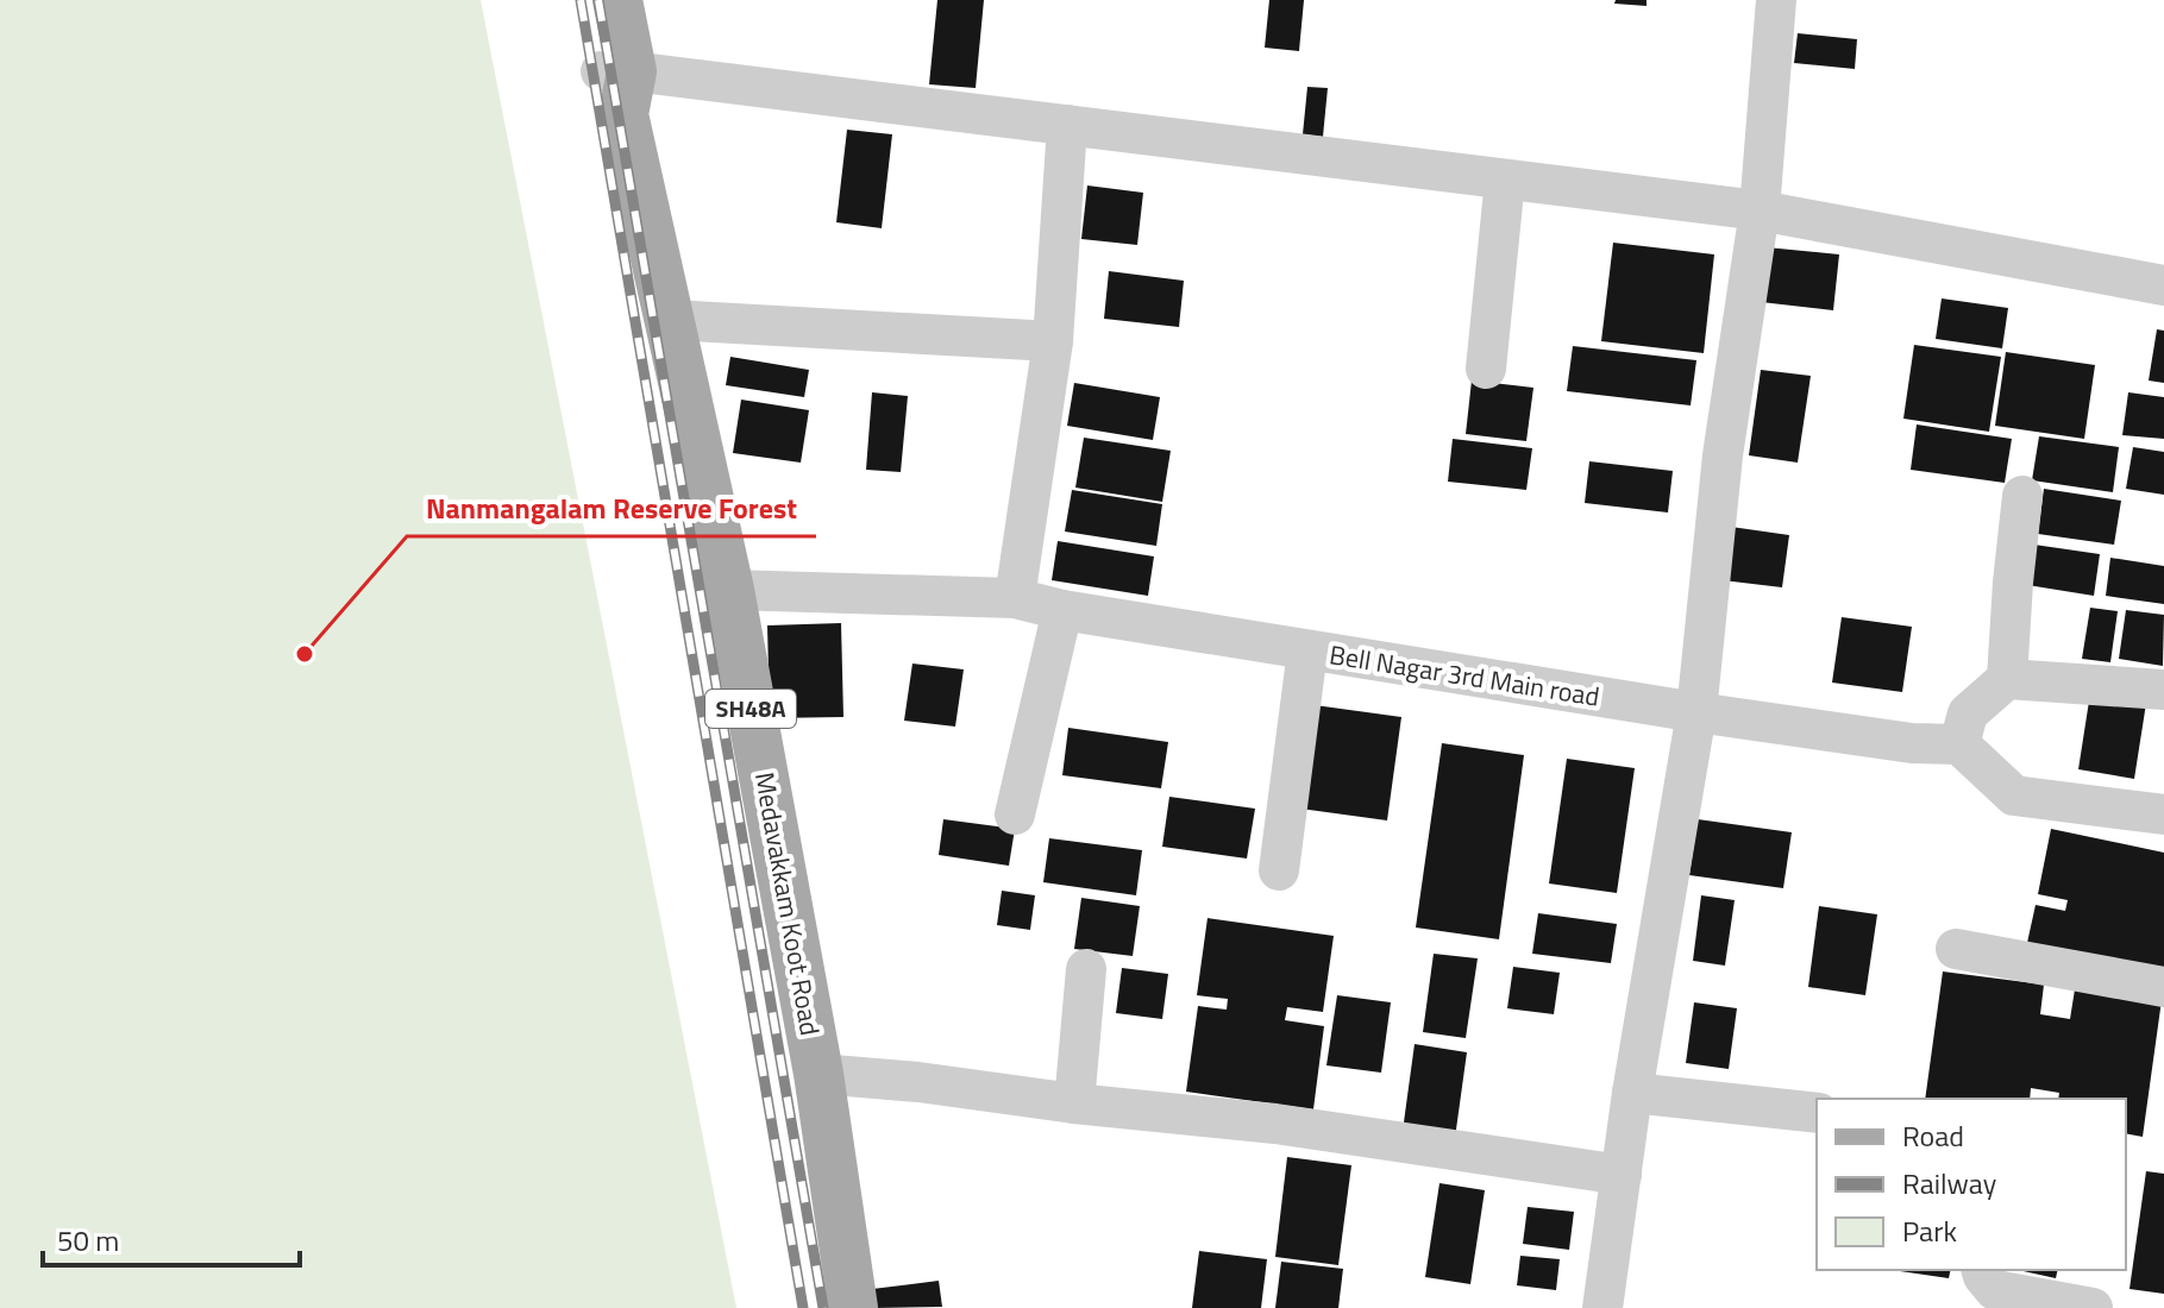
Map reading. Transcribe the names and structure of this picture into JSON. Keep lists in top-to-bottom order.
{
  "streets": {
    "main road": ["SH48A", "Medavakkam Koot Road"],
    "street": ["Bell Nagar 3rd Main road"]
  },
  "crossings": [
    ["Bell Nagar 3rd Main road", "Medavakkam Koot Road"],
    ["SH48A", "Medavakkam Koot Road"]
  ],
  "places": ["Nanmangalam Reserve Forest"],
  "legend": ["Road", "Railway", "Park"],
  "scale_bar": "50 m"
}
